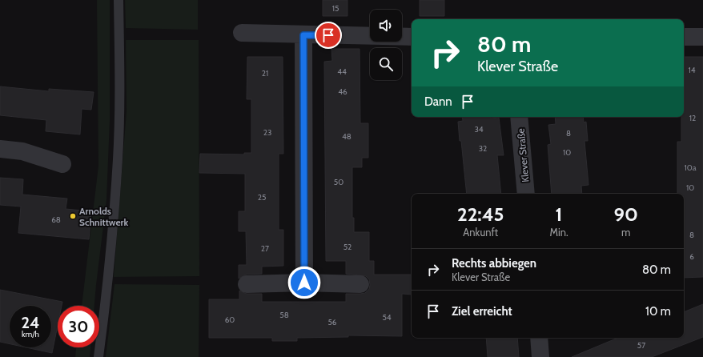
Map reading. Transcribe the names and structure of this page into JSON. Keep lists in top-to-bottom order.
{
  "streets": {
    "street": ["Klever Straße"]
  },
  "places": ["Arnolds Schnittwerk"],
  "house_numbers": [
    "15",
    "14",
    "44",
    "21",
    "46",
    "12",
    "34",
    "23",
    "8",
    "48",
    "32",
    "10",
    "10a",
    "50",
    "10",
    "25",
    "68",
    "8",
    "52",
    "27",
    "6",
    "58",
    "54",
    "60",
    "56",
    "57"
  ],
  "page": {
    "turn": ["80 m", "Klever Straße"],
    "then": "Dann",
    "eta": [
      "22:45",
      "Ankunft",
      "1",
      "Min.",
      "90",
      "m"
    ],
    "list": [
      {
        "name": "Rechts abbiegen",
        "note": "Klever Straße",
        "value": "80 m"
      },
      {
        "name": "Ziel erreicht",
        "value": "10 m"
      }
    ],
    "speed": "24 km/h",
    "limit": "30"
  }
}
